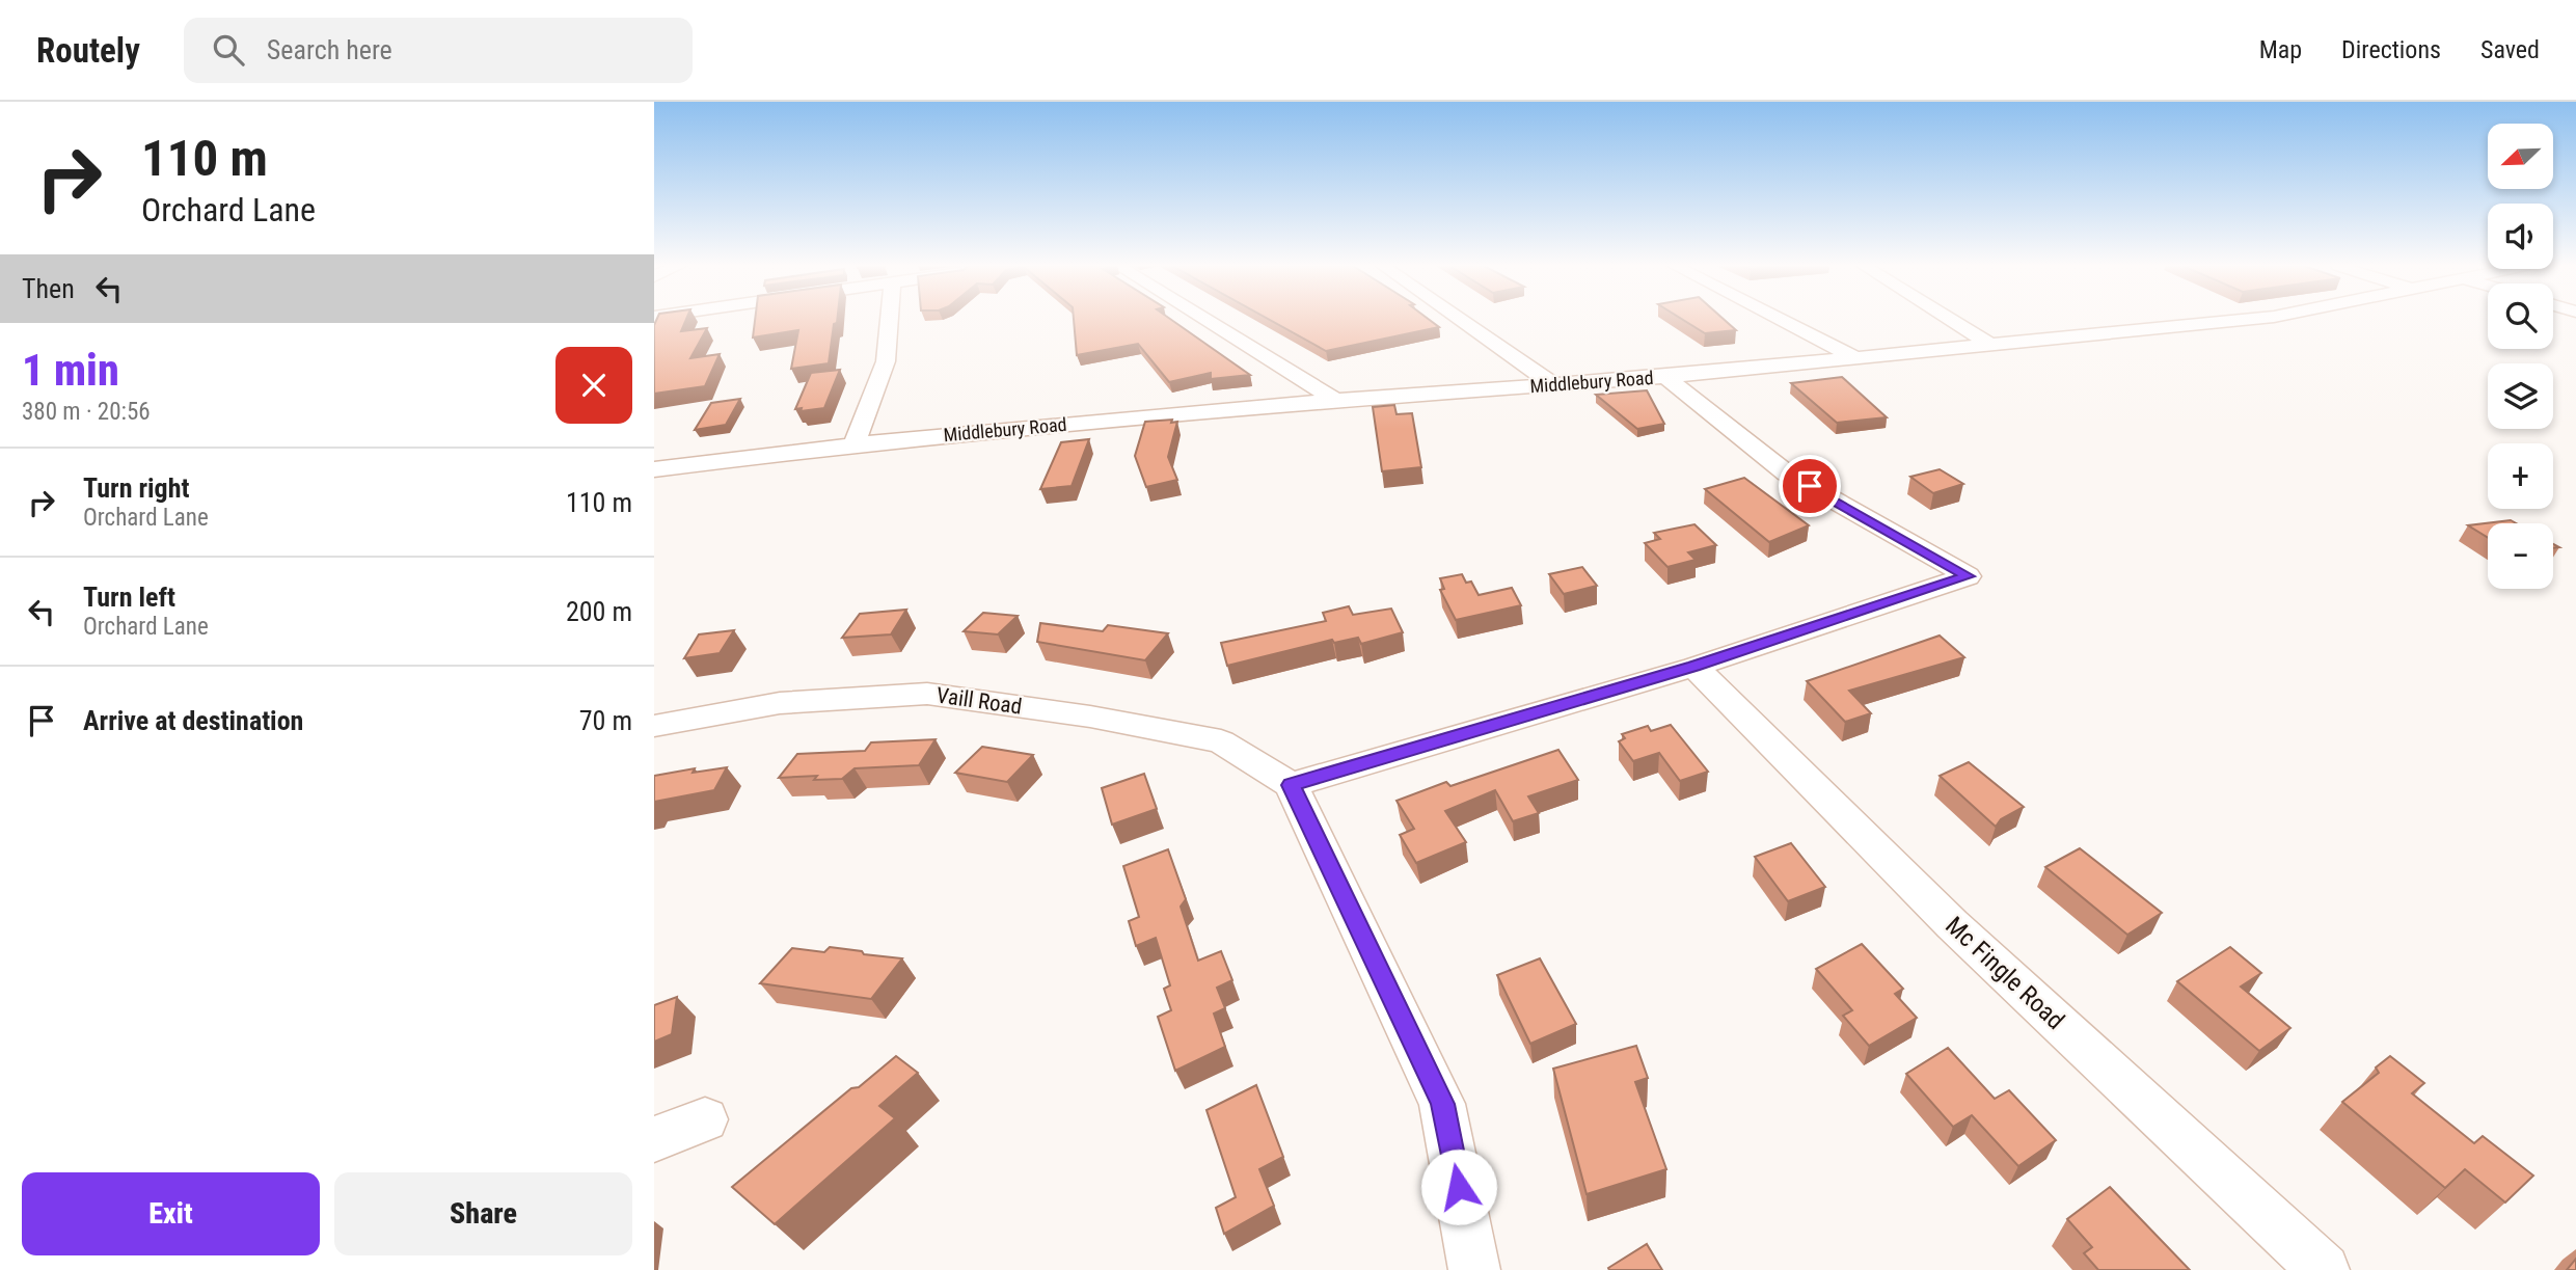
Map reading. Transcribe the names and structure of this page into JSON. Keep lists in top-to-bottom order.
{
  "streets": {
    "street": ["Middlebury Road", "Vaill Road", "Mc Fingle Road"]
  },
  "north": "bottom left",
  "page": {
    "header": "Routely",
    "search": "Search here",
    "nav": ["Map", "Directions", "Saved"],
    "turn": ["110 m", "Orchard Lane"],
    "map_buttons": ["+", "−"],
    "then": "Then",
    "heading": ["1 min", "380 m · 20:56"],
    "list": [
      {
        "name": "Turn right",
        "note": "Orchard Lane",
        "value": "110 m"
      },
      {
        "name": "Turn left",
        "note": "Orchard Lane",
        "value": "200 m"
      },
      {
        "name": "Arrive at destination",
        "value": "70 m"
      }
    ],
    "buttons": ["Exit", "Share"]
  }
}
